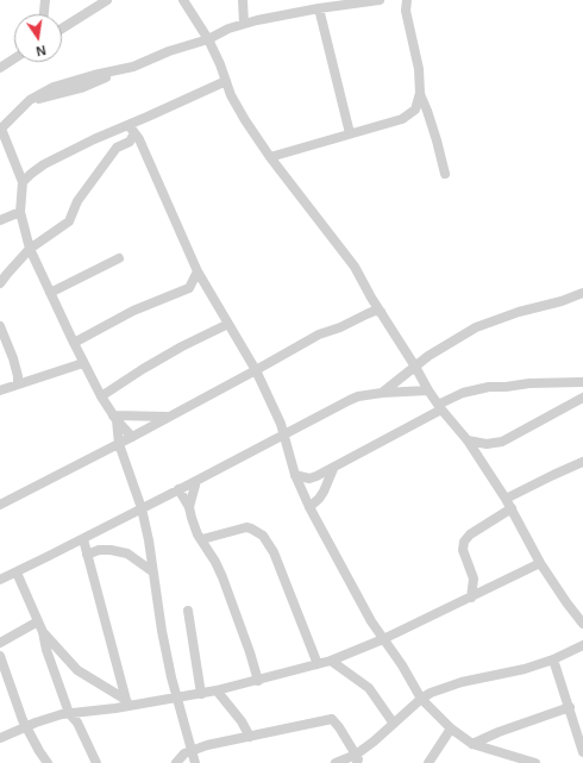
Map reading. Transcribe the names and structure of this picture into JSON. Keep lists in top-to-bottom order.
{
  "north": "bottom"
}
